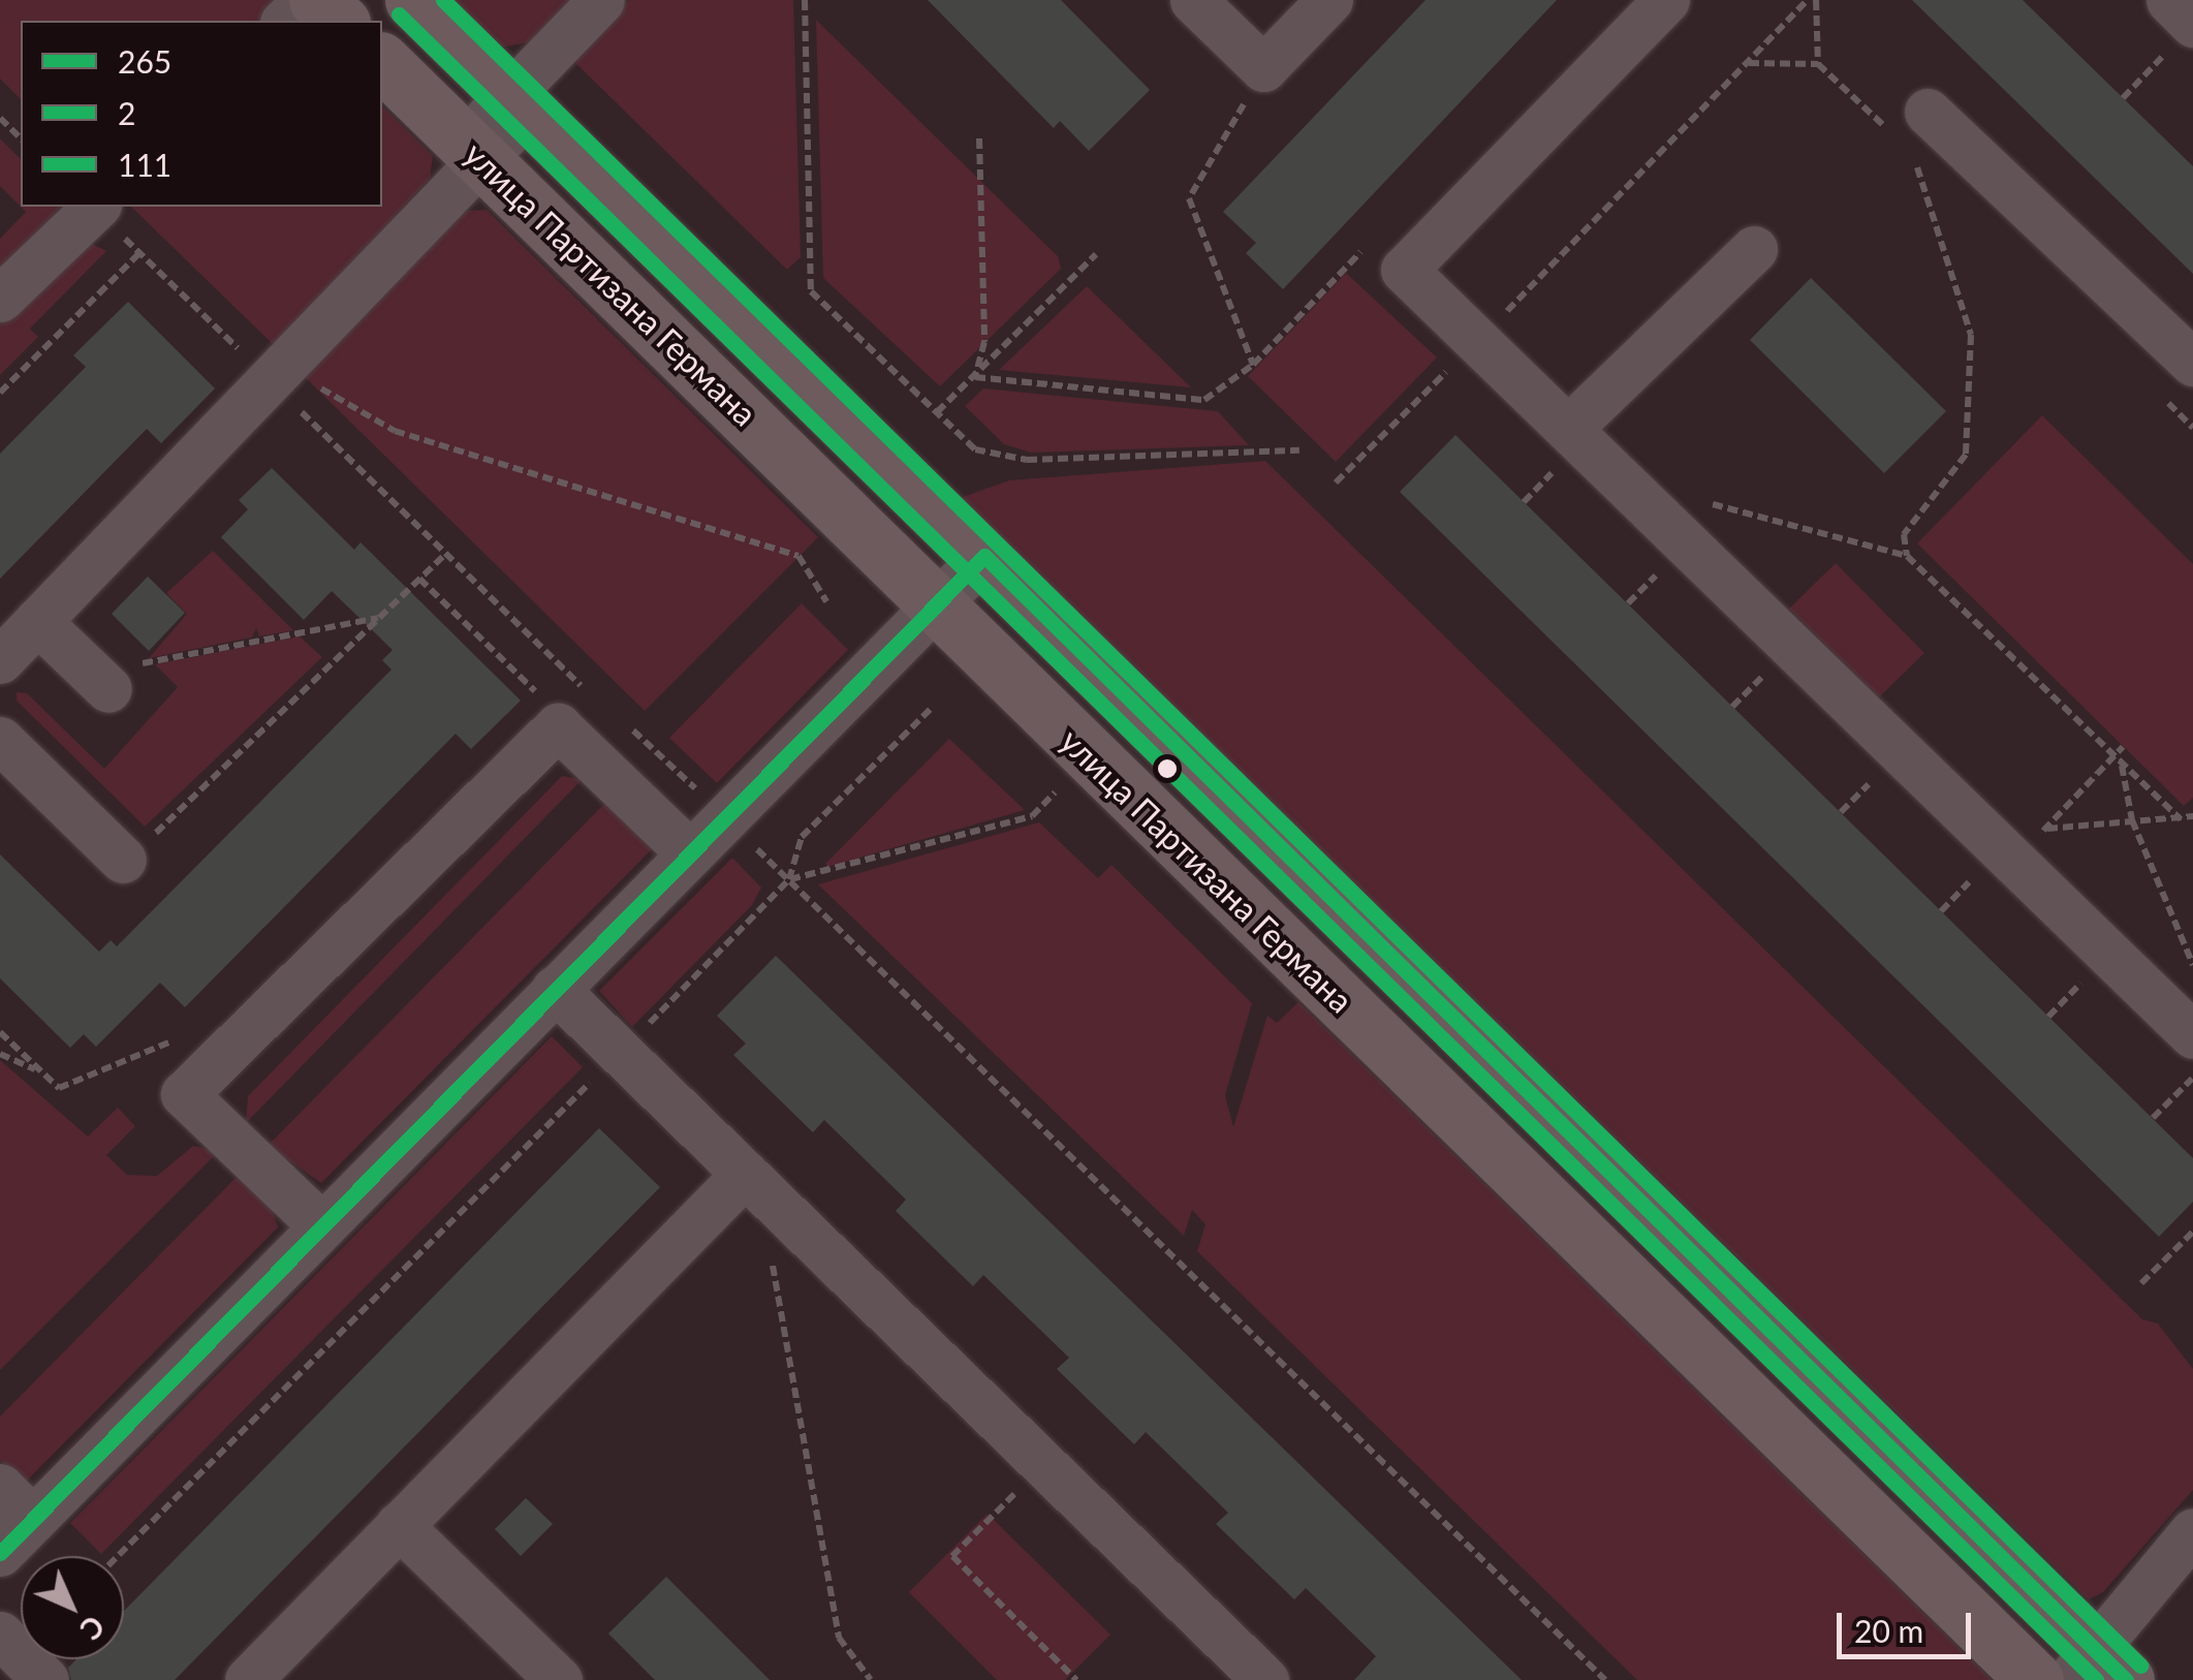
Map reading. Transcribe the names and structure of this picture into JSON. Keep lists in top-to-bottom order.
{
  "streets": {
    "main road": ["улица Партизана Германа"]
  },
  "lines": ["transit line 111", "transit line 2", "transit line 265"],
  "legend": ["265", "2", "111"],
  "scale_bar": "20 m",
  "north": "bottom right"
}
